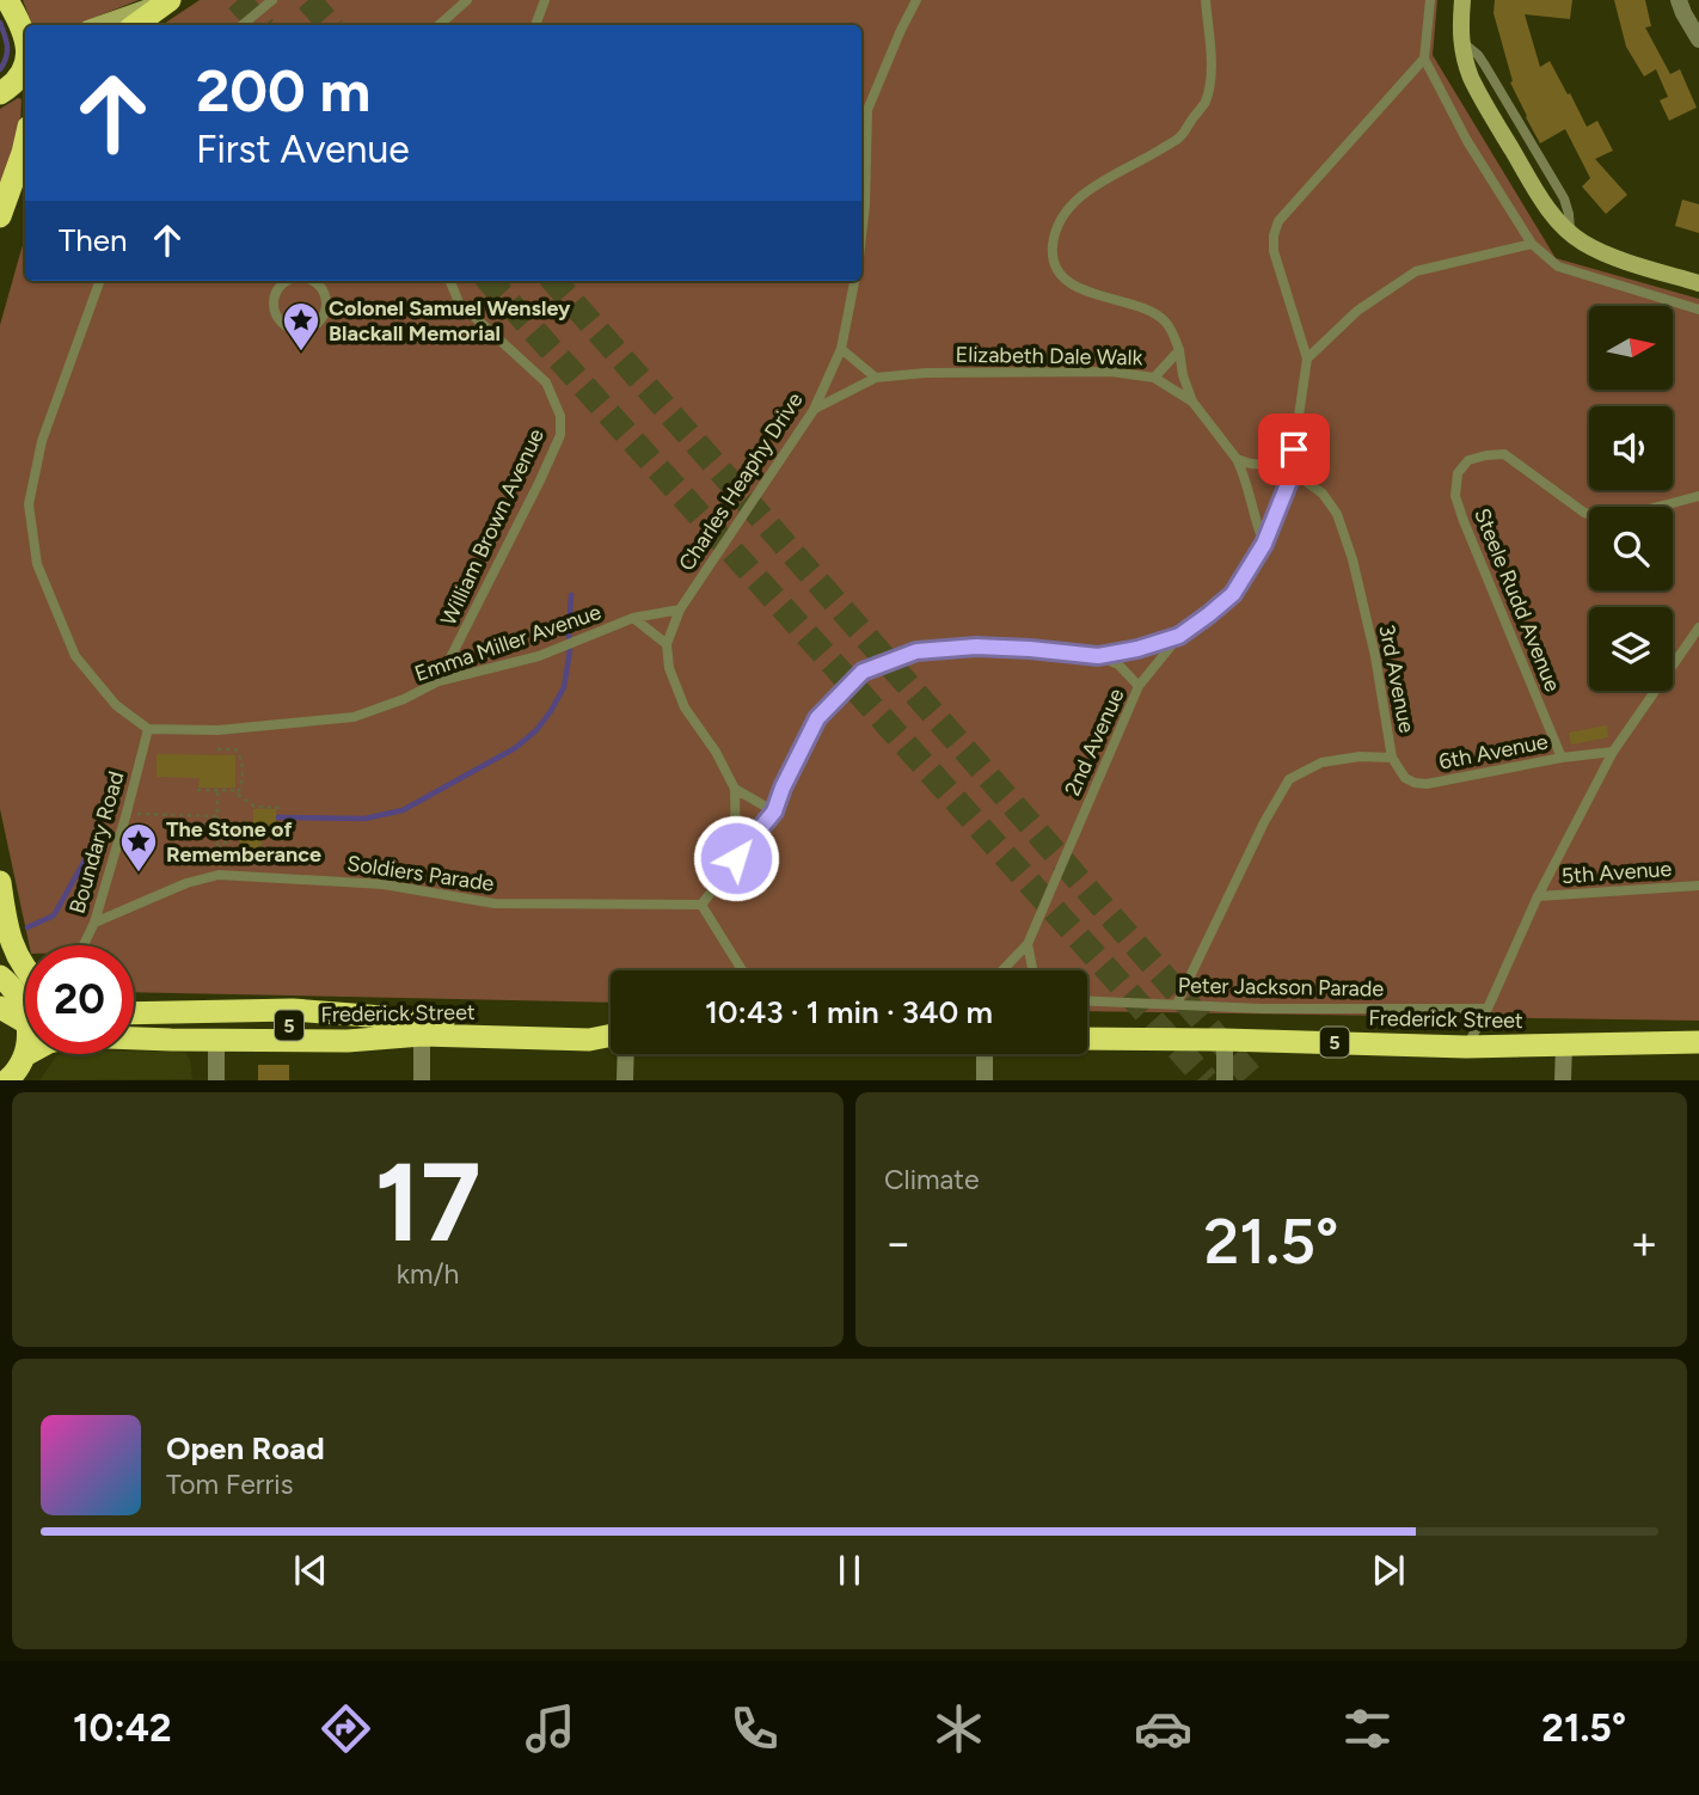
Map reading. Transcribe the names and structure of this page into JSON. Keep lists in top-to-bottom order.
{
  "streets": {
    "highway": ["Frederick Street", "5"],
    "lane": [
      "Elizabeth Dale Walk",
      "Charles Heaphy Drive",
      "William Brown Avenue",
      "Steele Rudd Avenue",
      "Emma Miller Avenue",
      "3rd Avenue",
      "2nd Avenue",
      "6th Avenue",
      "Boundary Road",
      "5th Avenue",
      "Soldiers Parade",
      "Peter Jackson Parade"
    ]
  },
  "crossings": [
    ["Elizabeth Dale Walk", "2nd Avenue"],
    ["Charles Heaphy Drive", "Emma Miller Avenue"],
    ["William Brown Avenue", "Emma Miller Avenue"],
    ["Steele Rudd Avenue", "6th Avenue"],
    ["Emma Miller Avenue", "Boundary Road"],
    ["3rd Avenue", "2nd Avenue"],
    ["3rd Avenue", "6th Avenue"],
    ["3rd Avenue", "Peter Jackson Parade"],
    ["Boundary Road", "Soldiers Parade"],
    ["Frederick Street", "5"]
  ],
  "places": {
    "place": ["Colonel Samuel Wensley Blackall Memorial", "The Stone of Rememberance"]
  },
  "north": "right",
  "page": {
    "turn": ["200 m", "First Avenue"],
    "then": "Then",
    "limit": "20",
    "trip": "10:43 · 1 min · 340 m",
    "tile": [
      ["17", "km/h"],
      "Climate"
    ],
    "heat": ["−", "21.5°", "+"],
    "song": ["Open Road", "Tom Ferris"],
    "tabs": ["10:42", "21.5°"]
  }
}
